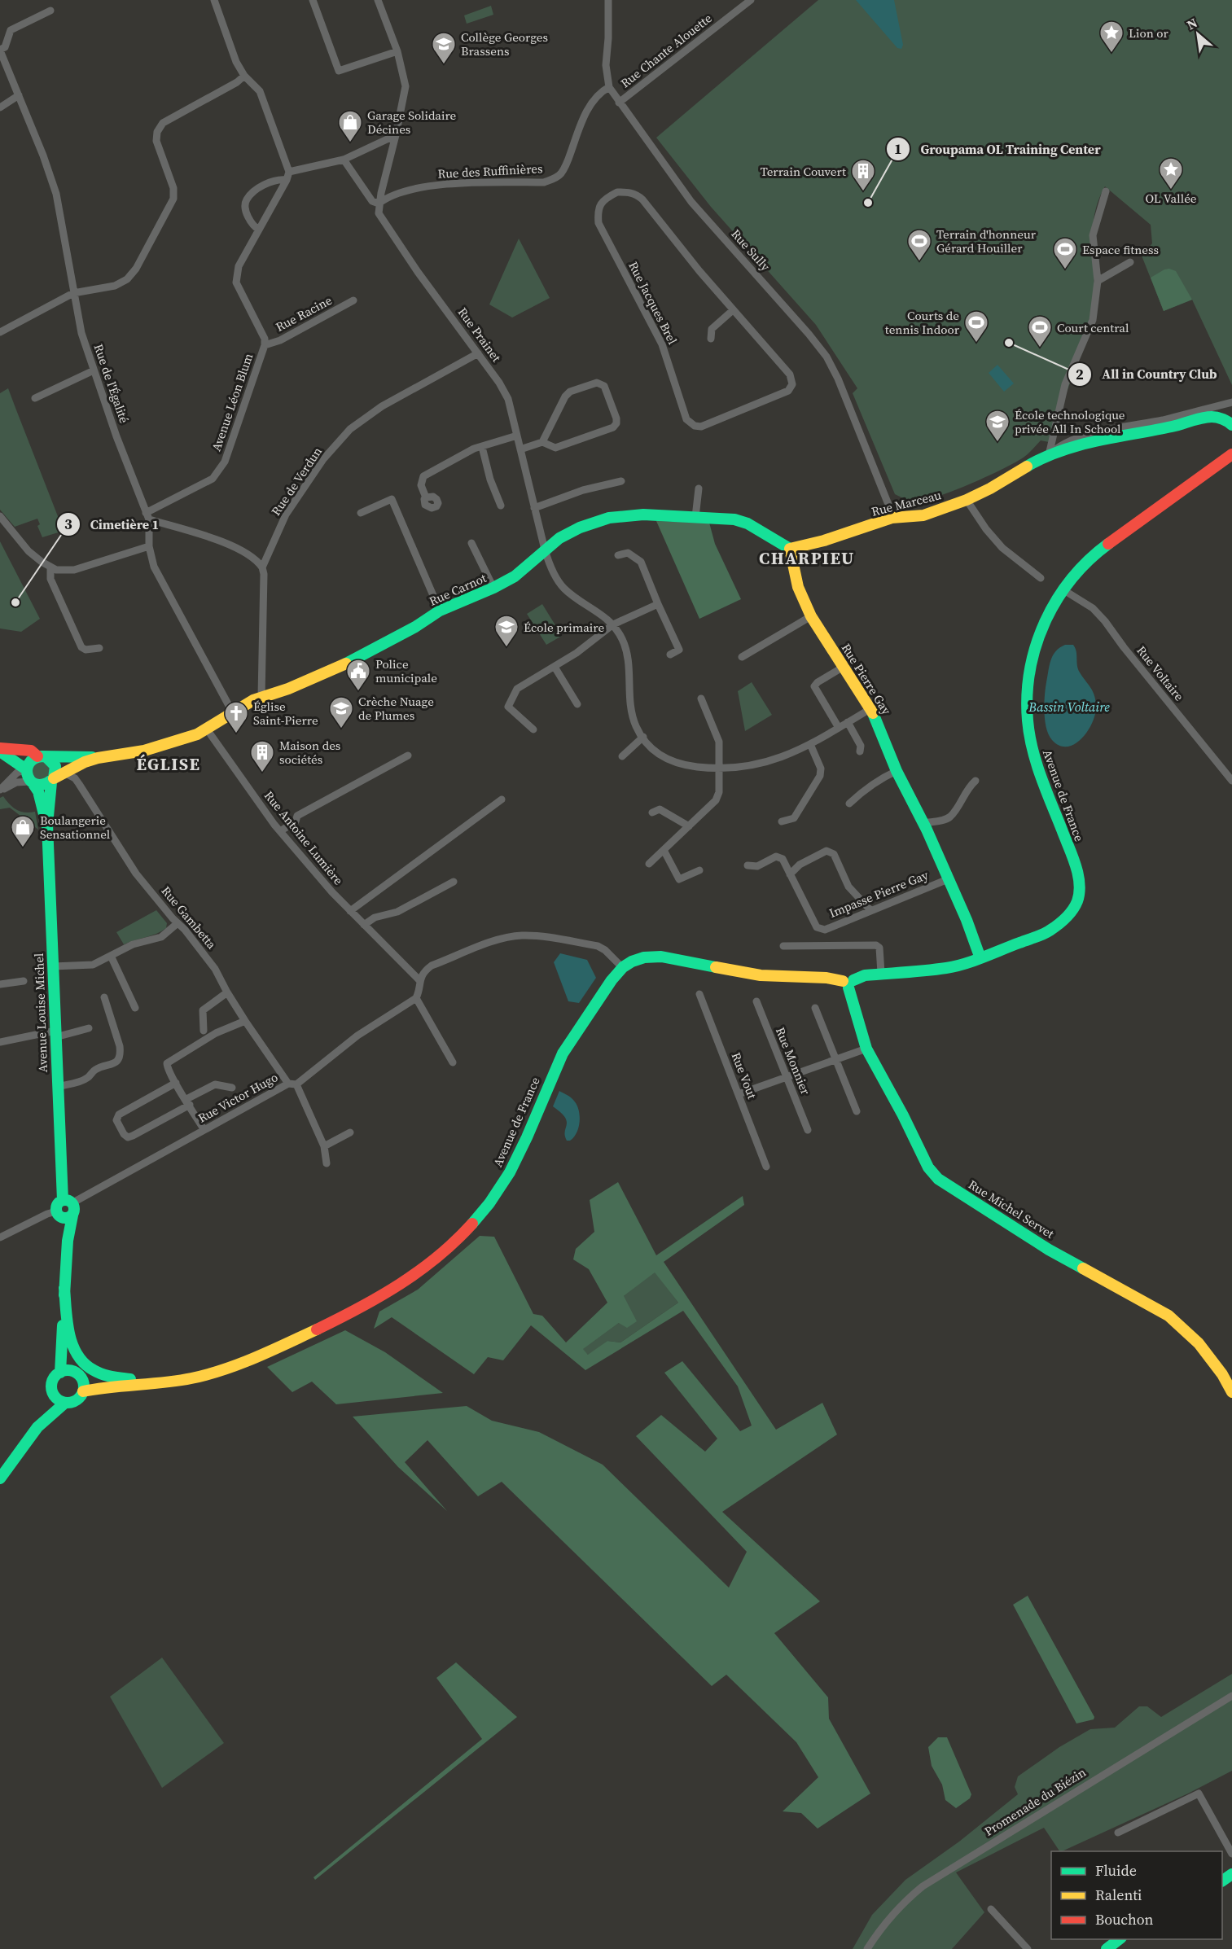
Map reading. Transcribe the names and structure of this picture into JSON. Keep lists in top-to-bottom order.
{
  "streets": {
    "street": [
      "Rue Chante Alouette",
      "Rue des Ruffinières",
      "Rue Sully",
      "Rue Jacques Brel",
      "Rue Racine",
      "Rue Prainet",
      "Rue de l'Égalité",
      "Avenue Léon Blum",
      "Rue de Verdun",
      "Rue Marceau",
      "Rue Carnot",
      "Rue Voltaire",
      "Rue Pierre Gay",
      "Avenue de France",
      "Rue Antoine Lumière",
      "Impasse Pierre Gay",
      "Rue Gambetta",
      "Avenue Louise Michel",
      "Rue Monnier",
      "Rue Vout",
      "Rue Victor Hugo",
      "Rue Michel Servet",
      "Promenade du Biézin"
    ]
  },
  "crossings": [
    ["Rue Chante Alouette", "Rue Sully"],
    ["Rue des Ruffinières", "Rue Sully"],
    ["Rue des Ruffinières", "Rue Prainet"],
    ["Rue Sully", "Rue Marceau"],
    ["Rue Racine", "Avenue Léon Blum"],
    ["Rue Prainet", "Rue de Verdun"],
    ["Rue Prainet", "Rue Carnot"],
    ["Rue de l'Égalité", "Avenue Léon Blum"],
    ["Rue de l'Égalité", "Rue Carnot"],
    ["Rue de Verdun", "Rue Carnot"],
    ["Rue Marceau", "Rue Carnot"],
    ["Rue Marceau", "Rue Pierre Gay"],
    ["Rue Carnot", "Rue Pierre Gay"],
    ["Rue Carnot", "Rue Antoine Lumière"],
    ["Rue Voltaire", "Avenue de France"],
    ["Rue Pierre Gay", "Avenue de France"],
    ["Rue Pierre Gay", "Impasse Pierre Gay"],
    ["Avenue de France", "Rue Michel Servet"],
    ["Rue Gambetta", "Rue Victor Hugo"],
    ["Avenue Louise Michel", "Rue Victor Hugo"]
  ],
  "districts": ["CHARPIEU", "ÉGLISE"],
  "water": ["Bassin Voltaire"],
  "places": {
    "place": ["Lion or", "OL Vallée"],
    "school or university": [
      "Collège Georges Brassens",
      "École technologique privée All In School",
      "École primaire",
      "Crèche Nuage de Plumes"
    ],
    "shop": ["Garage Solidaire Décines", "Boulangerie Sensationnel"],
    "building": ["Terrain Couvert", "Maison des sociétés"],
    "other": ["Groupama OL Training Center", "All in Country Club", "Cimetière 1"],
    "sports": [
      "Terrain d'honneur Gérard Houiller",
      "Espace fitness",
      "Courts de tennis Indoor",
      "Court central"
    ],
    "public building": ["Police municipale"],
    "church": ["Église Saint-Pierre"]
  },
  "legend": ["Fluide", "Ralenti", "Bouchon"],
  "north": "top left"
}
